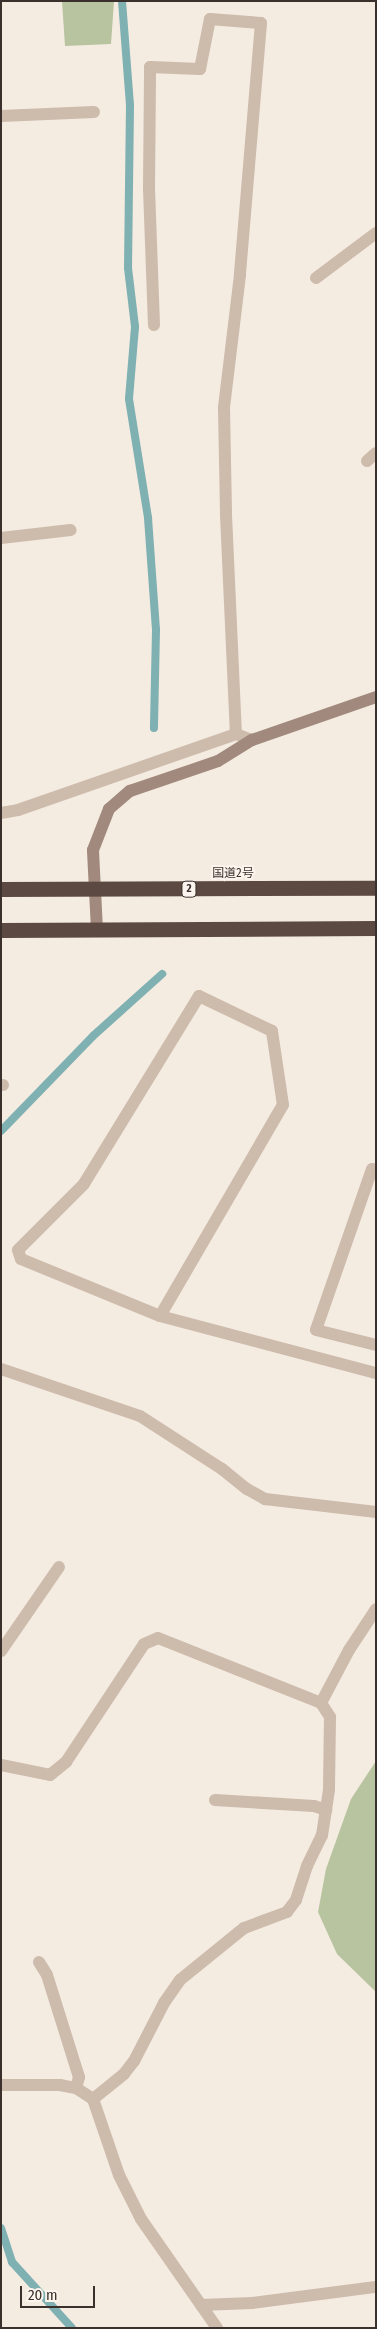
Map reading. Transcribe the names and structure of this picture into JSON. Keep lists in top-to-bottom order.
{
  "streets": {
    "highway": ["国道2号", "2"]
  },
  "scale_bar": "20 m"
}
